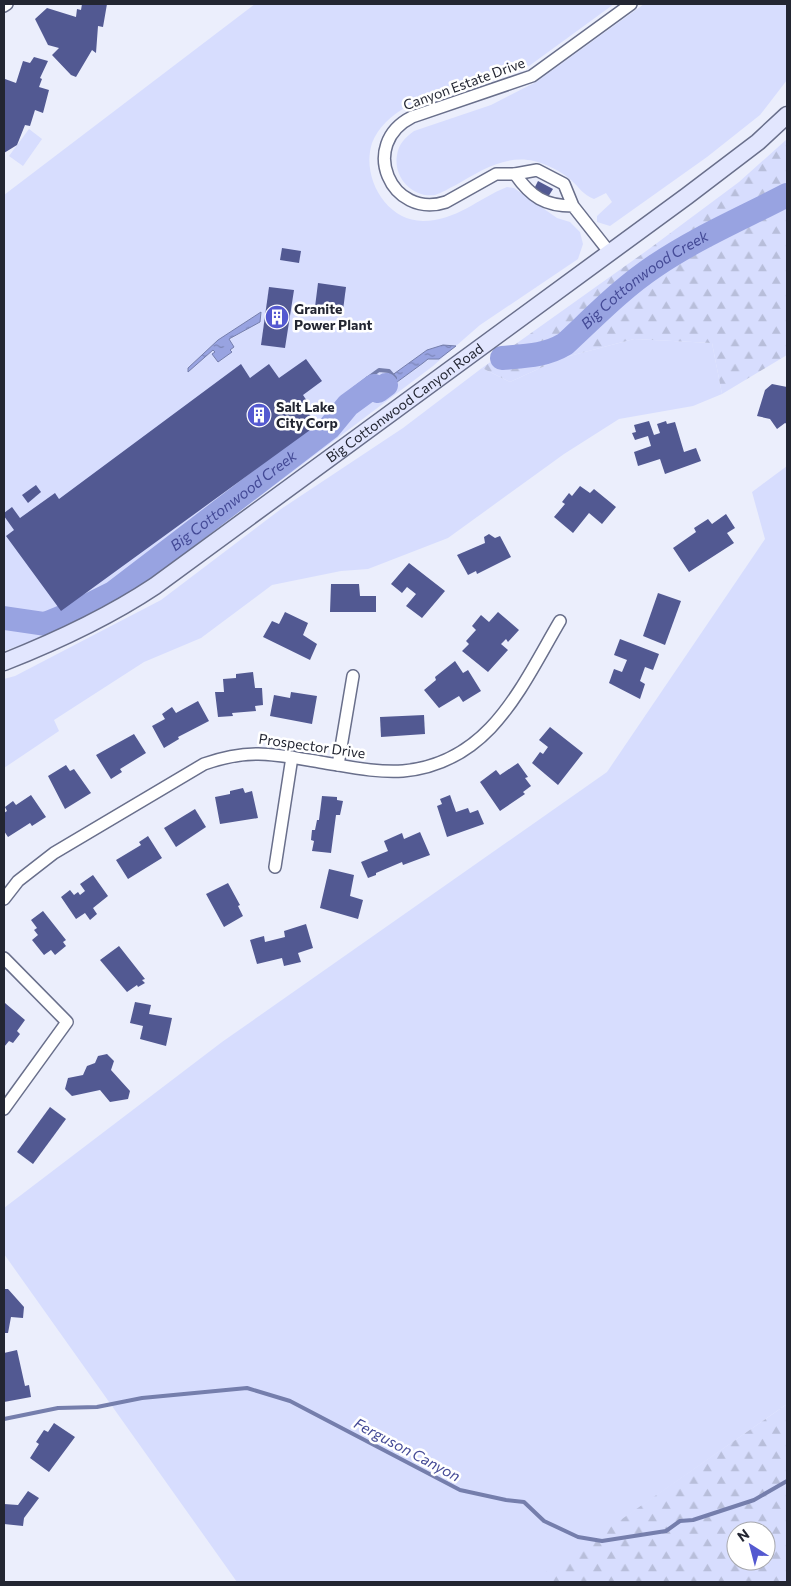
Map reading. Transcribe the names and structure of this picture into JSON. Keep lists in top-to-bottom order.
{
  "streets": {
    "main road": ["Big Cottonwood Canyon Road"],
    "street": ["Canyon Estate Drive", "Prospector Drive"]
  },
  "crossings": [
    ["Canyon Estate Drive", "Big Cottonwood Canyon Road"]
  ],
  "water": ["Big Cottonwood Creek", "Ferguson Canyon"],
  "places": {
    "building": ["Granite Power Plant", "Salt Lake City Corp"]
  },
  "north": "top left"
}
